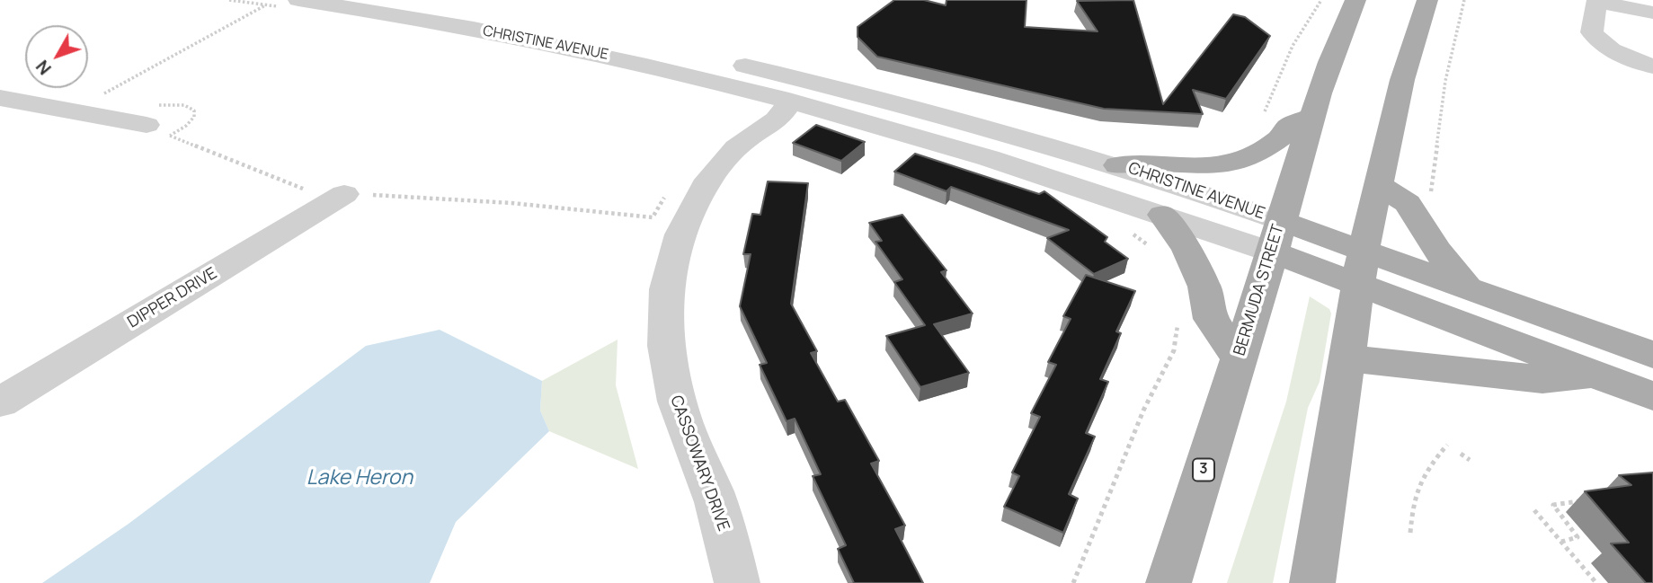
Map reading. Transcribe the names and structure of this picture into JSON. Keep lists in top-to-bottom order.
{
  "streets": {
    "main road": ["CHRISTINE AVENUE", "BERMUDA STREET", "3"],
    "street": ["DIPPER DRIVE", "CASSOWARY DRIVE"]
  },
  "crossings": [
    ["CHRISTINE AVENUE", "BERMUDA STREET"],
    ["CHRISTINE AVENUE", "CASSOWARY DRIVE"]
  ],
  "water": ["Lake Heron"],
  "north": "bottom left"
}
